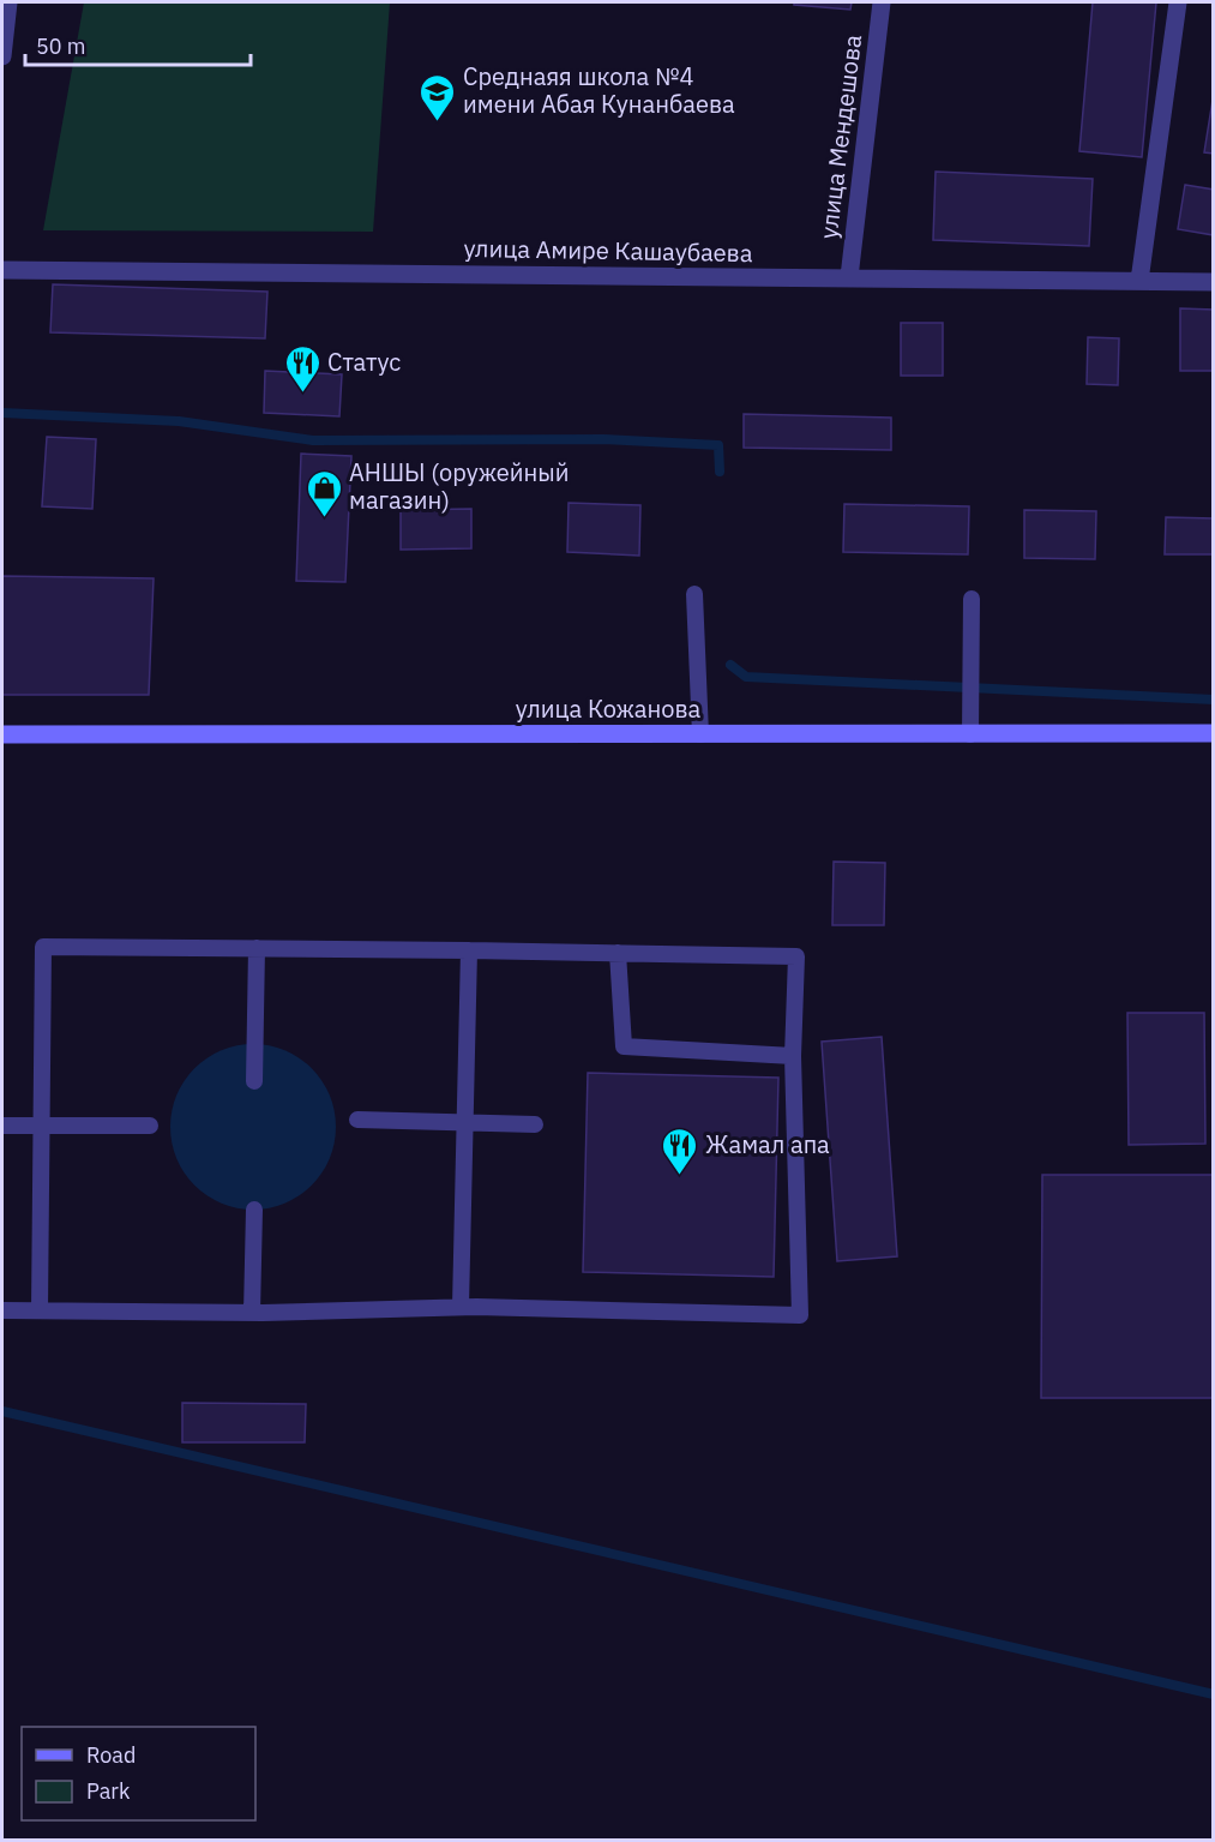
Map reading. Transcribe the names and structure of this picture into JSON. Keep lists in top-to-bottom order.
{
  "streets": {
    "main road": ["улица Кожанова"],
    "street": ["улица Мендешова", "улица Амире Кашаубаева"]
  },
  "crossings": [
    ["улица Мендешова", "улица Амире Кашаубаева"]
  ],
  "places": {
    "school or university": ["Среднаяя школа №4 имени Абая Кунанбаева"],
    "restaurant": ["Статус", "Жамал апа"],
    "shop": ["АНШЫ (оружейный магазин)"]
  },
  "legend": ["Road", "Park"],
  "scale_bar": "50 m"
}
